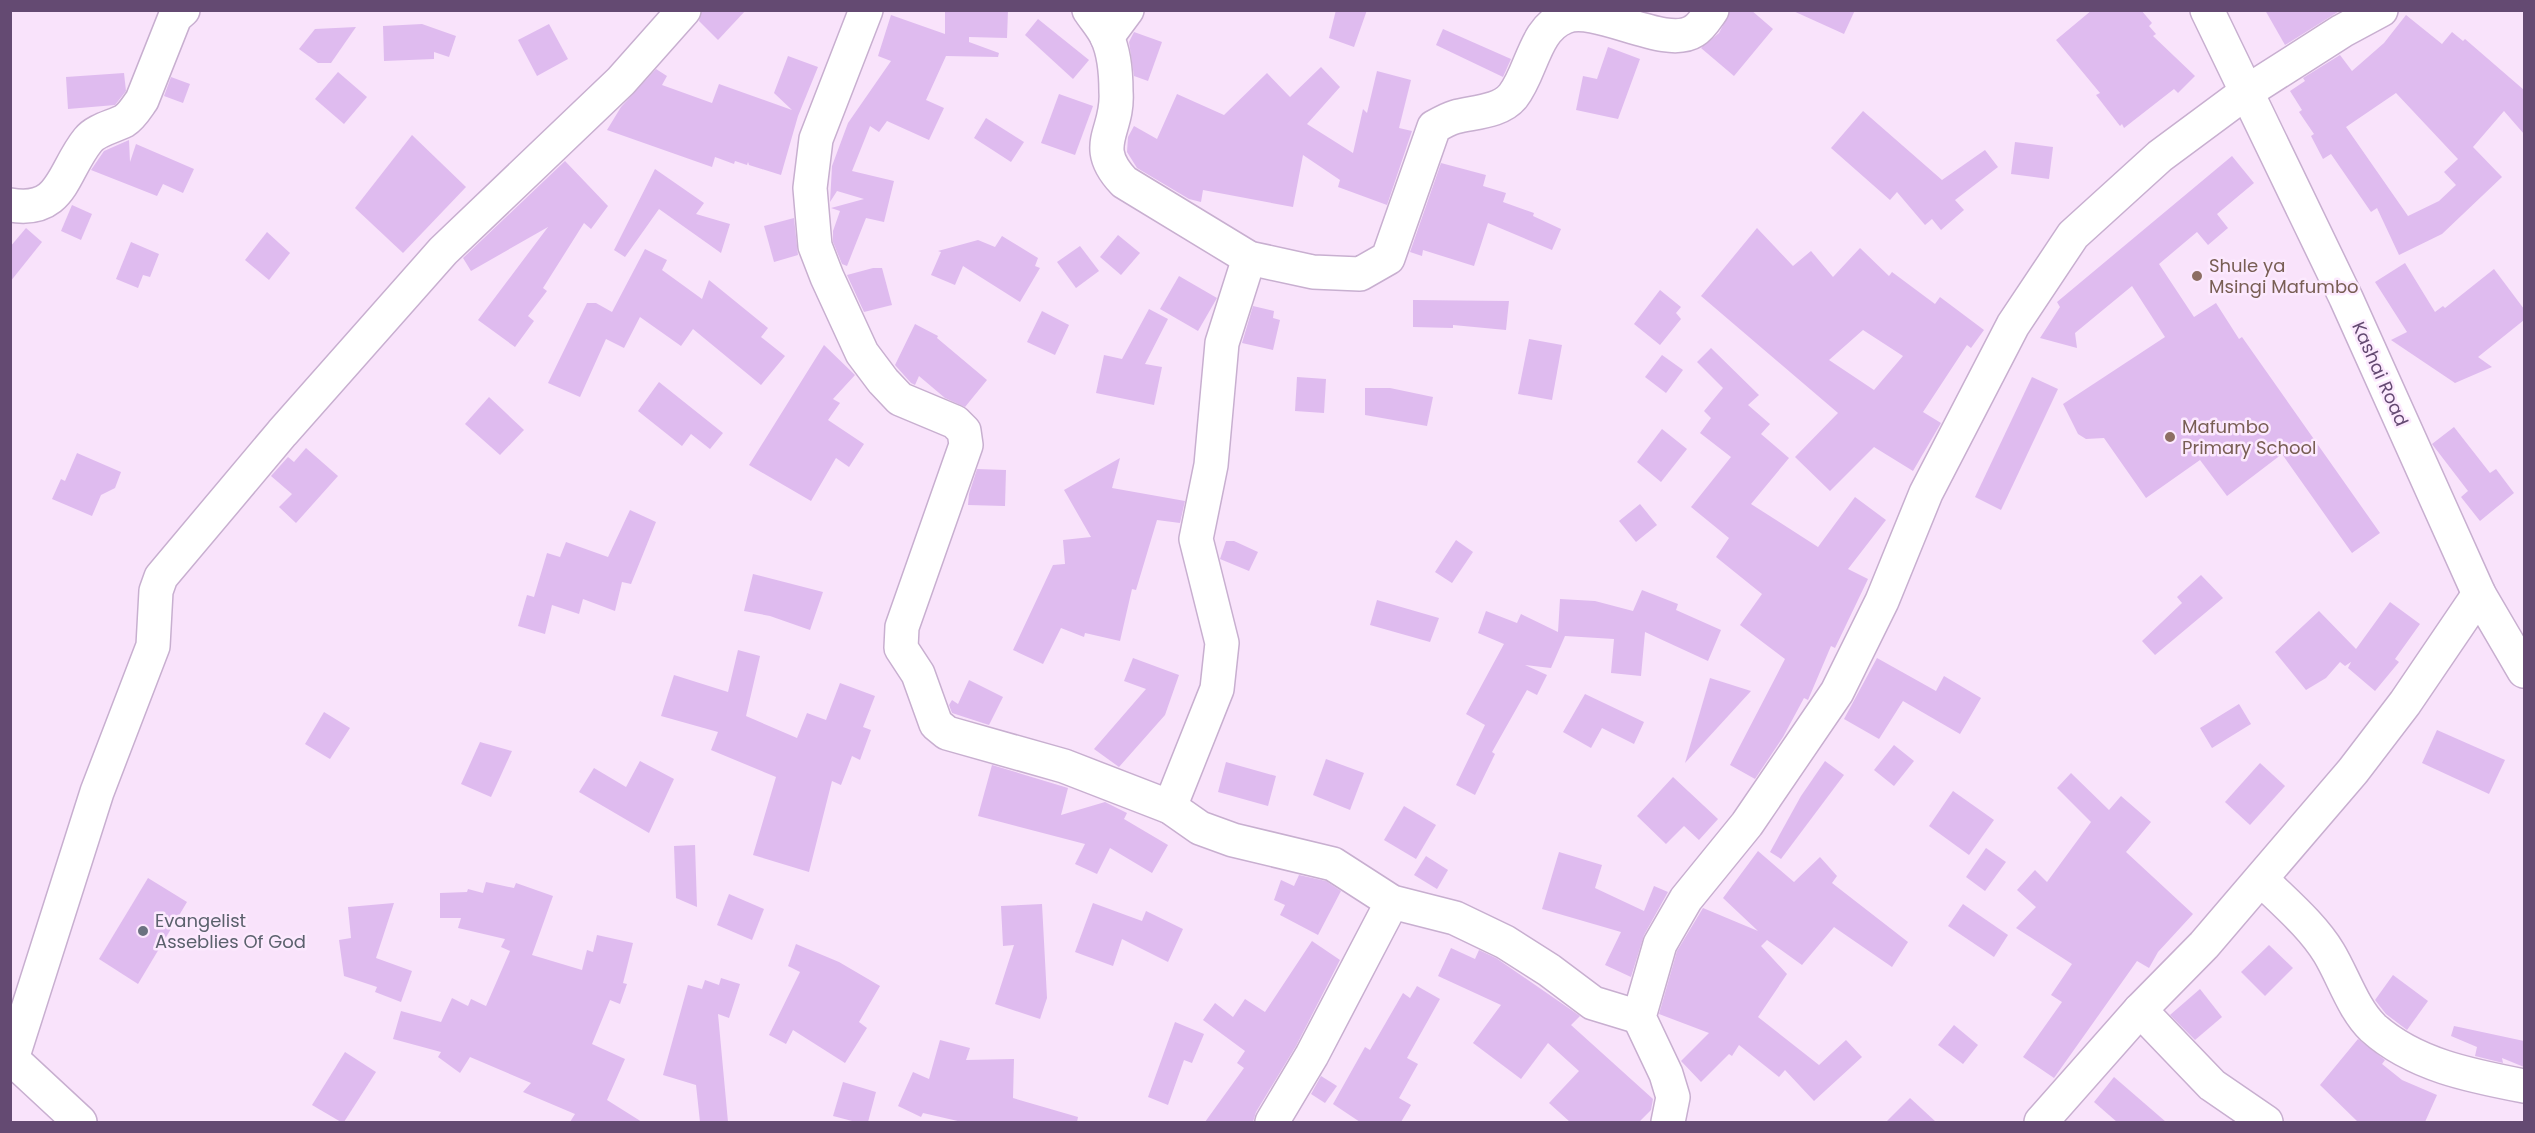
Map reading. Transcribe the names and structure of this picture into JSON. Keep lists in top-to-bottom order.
{
  "streets": {
    "street": ["Kashai Road"]
  },
  "places": ["Shule ya Msingi Mafumbo", "Mafumbo Primary School", "Evangelist Asseblies Of God"]
}
